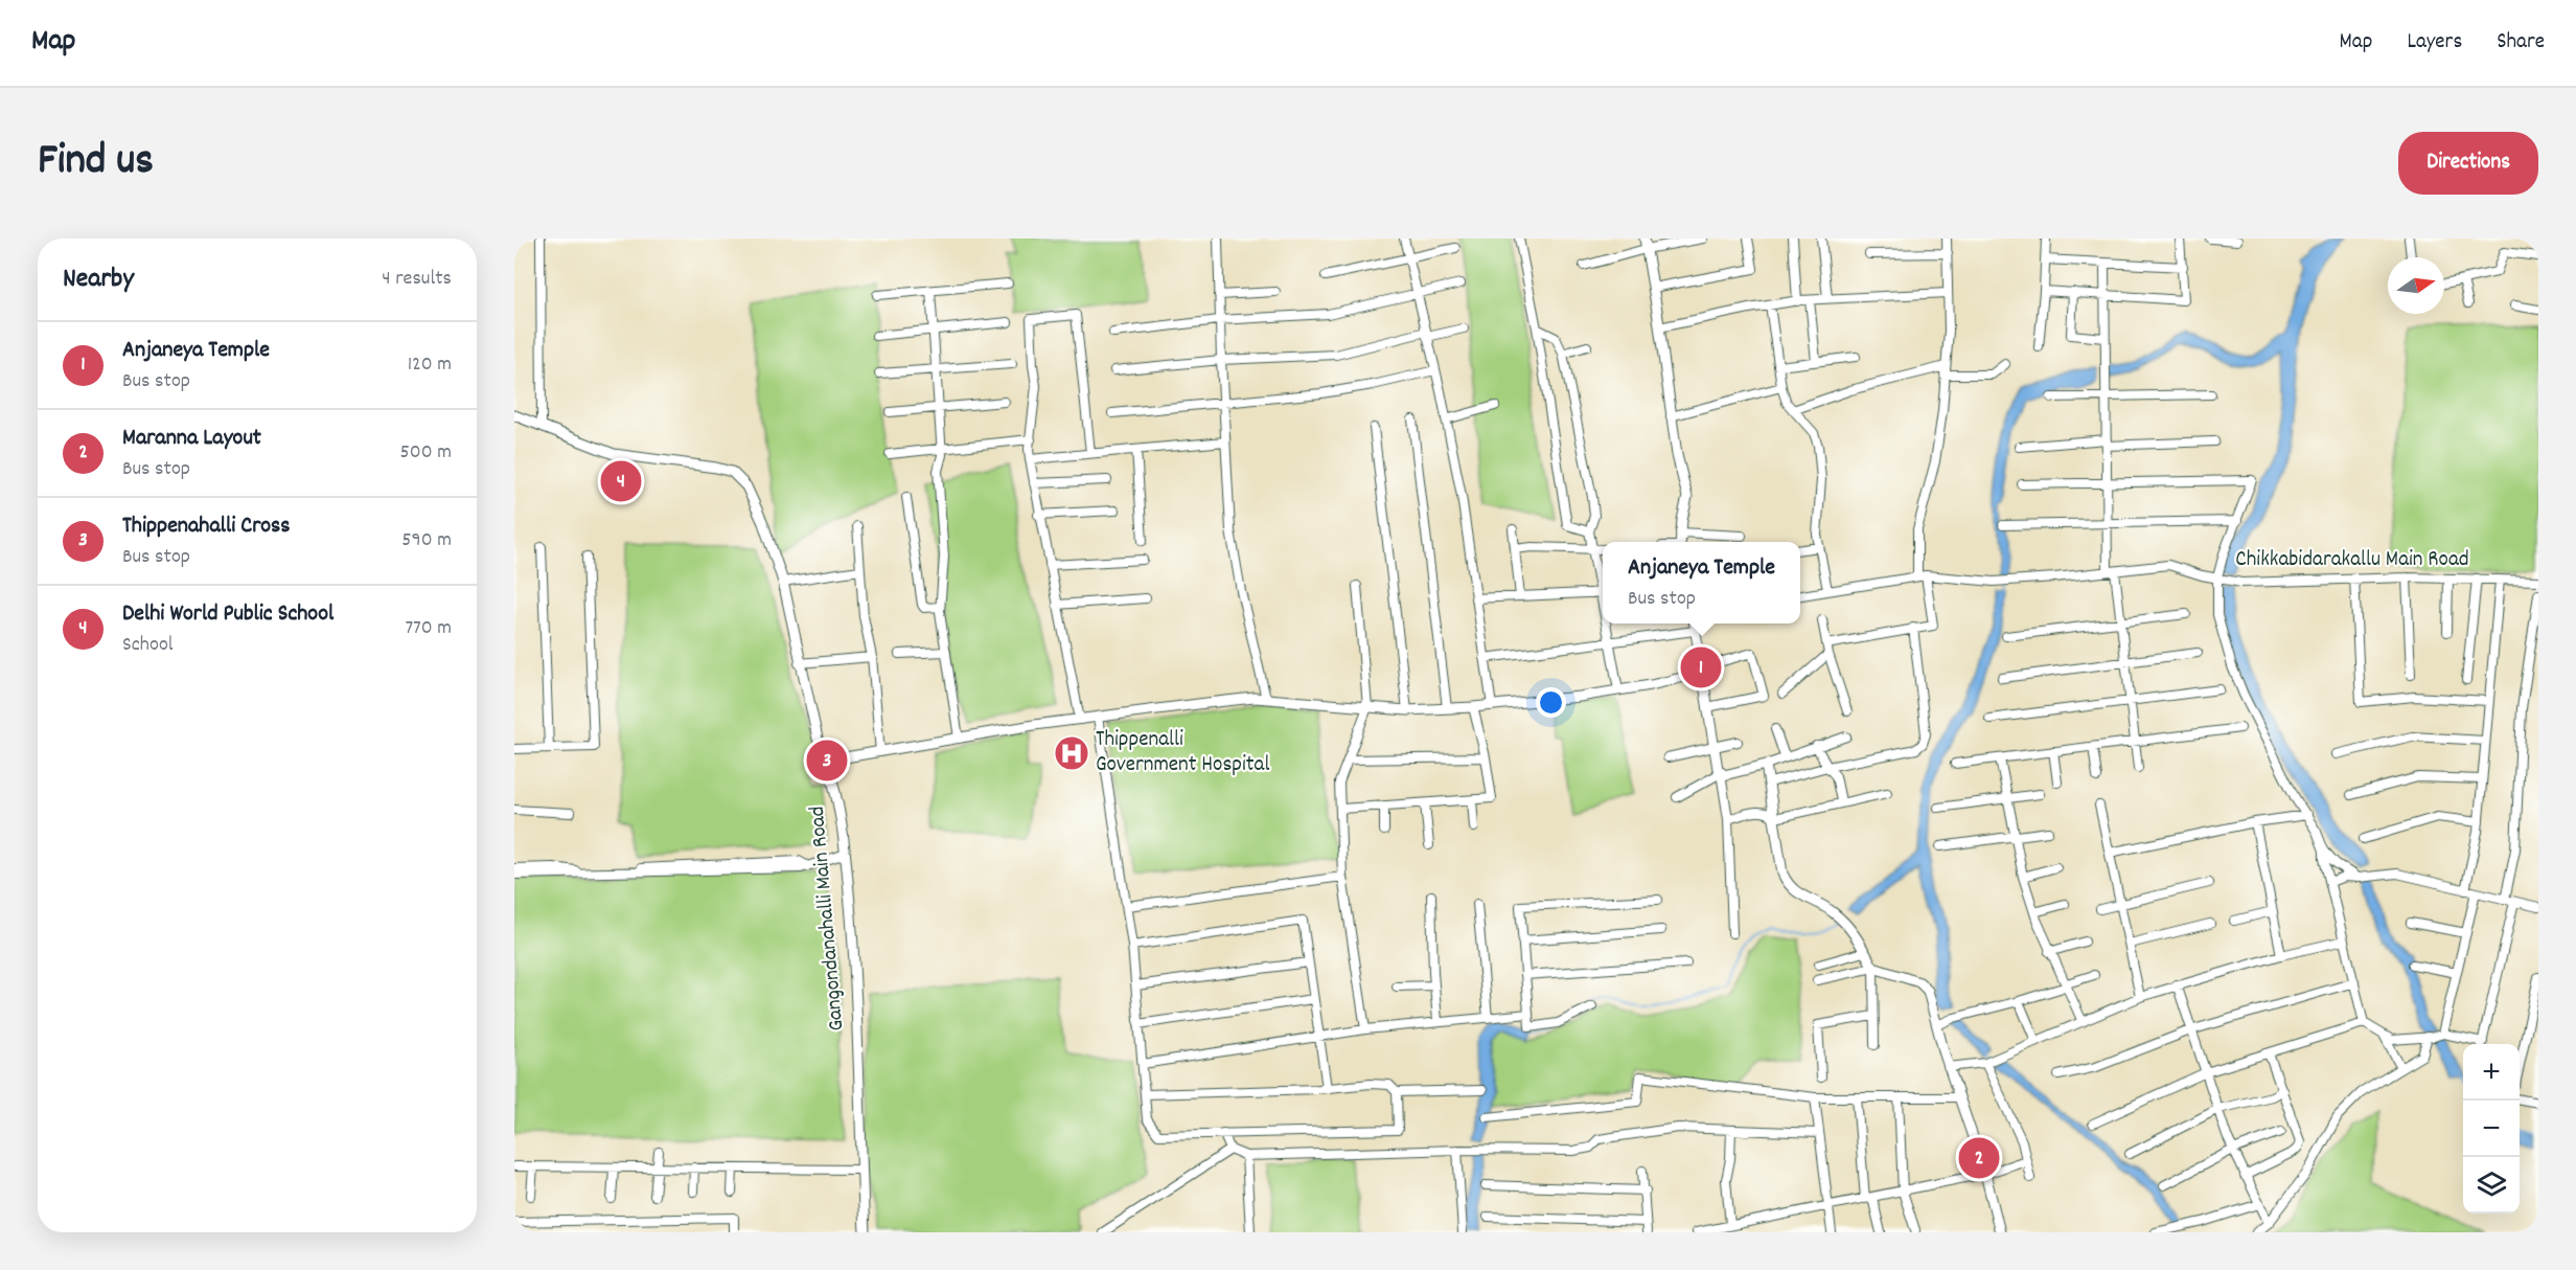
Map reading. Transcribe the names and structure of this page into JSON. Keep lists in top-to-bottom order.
{
  "streets": {
    "street": ["Chikkabidarakallu Main Road", "Gangondanahalli Main Road"]
  },
  "places": {
    "hospital": ["Thippenalli Government Hospital"]
  },
  "north": "right",
  "page": {
    "header": "Map",
    "nav": ["Map", "Layers", "Share"],
    "title": "Find us",
    "buttons": "Directions",
    "heading": ["Nearby", "4 results"],
    "list": [
      {
        "mark": "1",
        "name": "Anjaneya Temple",
        "note": "Bus stop",
        "value": "120 m"
      },
      {
        "mark": "2",
        "name": "Maranna Layout",
        "note": "Bus stop",
        "value": "500 m"
      },
      {
        "mark": "3",
        "name": "Thippenahalli Cross",
        "note": "Bus stop",
        "value": "590 m"
      },
      {
        "mark": "4",
        "name": "Delhi World Public School",
        "note": "School",
        "value": "770 m"
      }
    ],
    "pins": [
      "4",
      "1",
      "3",
      "2"
    ],
    "popup": ["Anjaneya Temple", "Bus stop"],
    "map_buttons": ["+", "−"]
  }
}
